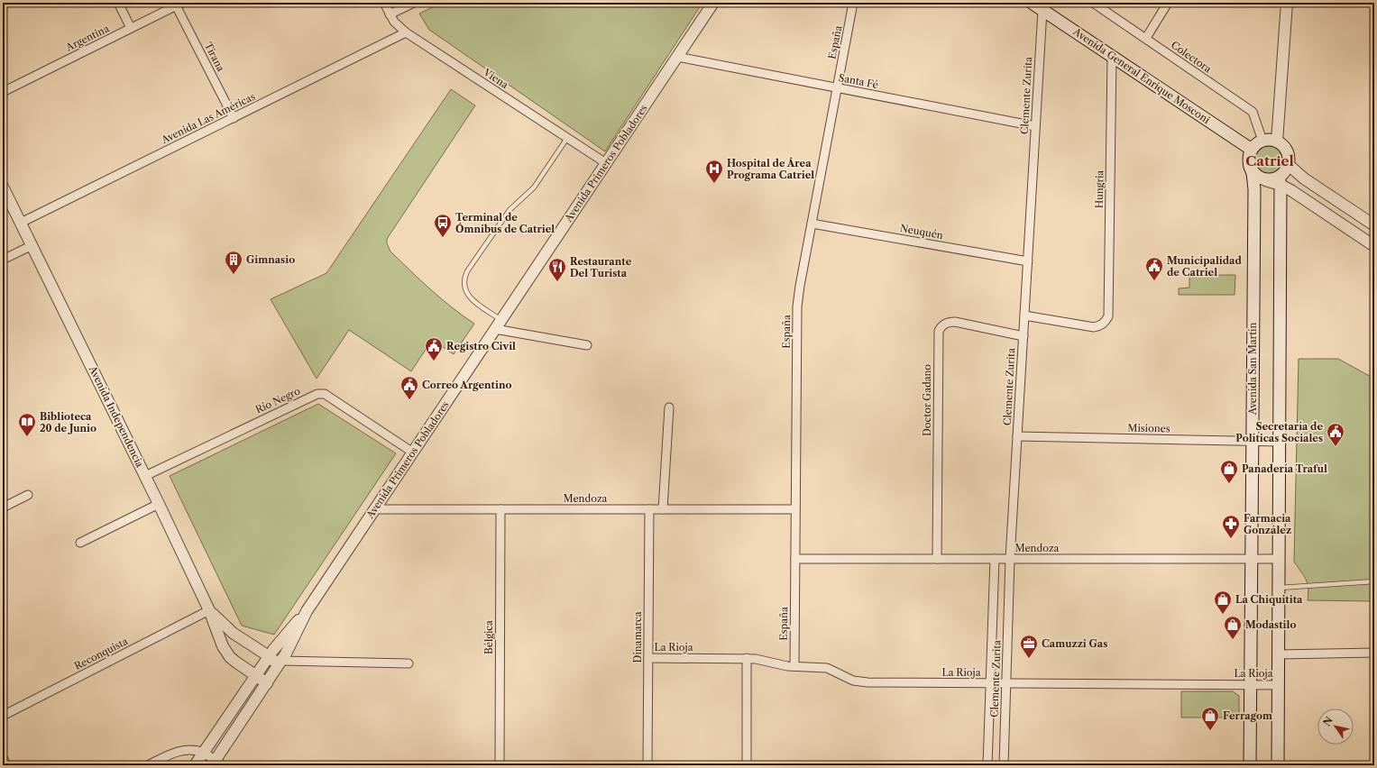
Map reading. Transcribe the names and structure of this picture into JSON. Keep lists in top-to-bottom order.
{
  "streets": {
    "main road": ["Avenida General Enrique Mosconi", "Avenida San Martín"],
    "street": [
      "Argentina",
      "España",
      "Tirana",
      "Colectora",
      "Viena",
      "Santa Fé",
      "Clemente Zurita",
      "Avenida Las Américas",
      "Avenida Primeros Pobladores",
      "Hungria",
      "Neuquén",
      "Río Negro",
      "Doctor Gadano",
      "Avenida Independencia",
      "Misiones",
      "Mendoza",
      "Bélgica",
      "Dinamarca",
      "La Rioja",
      "Reconquista"
    ]
  },
  "crossings": [
    ["Argentina", "Tirana"],
    ["España", "Santa Fé"],
    ["España", "Neuquén"],
    ["España", "Mendoza"],
    ["España", "La Rioja"],
    ["Tirana", "Avenida Las Américas"],
    ["Colectora", "Avenida General Enrique Mosconi"],
    ["Colectora", "Avenida San Martín"],
    ["Avenida General Enrique Mosconi", "Clemente Zurita"],
    ["Avenida General Enrique Mosconi", "Hungria"],
    ["Avenida General Enrique Mosconi", "Avenida San Martín"],
    ["Viena", "Avenida Las Américas"],
    ["Viena", "Avenida Primeros Pobladores"],
    ["Santa Fé", "Clemente Zurita"],
    ["Santa Fé", "Avenida Primeros Pobladores"],
    ["Clemente Zurita", "Hungria"],
    ["Clemente Zurita", "Neuquén"],
    ["Clemente Zurita", "Doctor Gadano"],
    ["Clemente Zurita", "Misiones"],
    ["Clemente Zurita", "Mendoza"],
    ["Clemente Zurita", "La Rioja"],
    ["Avenida Las Américas", "Avenida Independencia"],
    ["Avenida Primeros Pobladores", "Río Negro"],
    ["Avenida Primeros Pobladores", "Avenida Independencia"],
    ["Avenida Primeros Pobladores", "Mendoza"],
    ["Avenida San Martín", "Misiones"],
    ["Avenida San Martín", "Mendoza"],
    ["Avenida San Martín", "La Rioja"],
    ["Río Negro", "Avenida Independencia"],
    ["Doctor Gadano", "Mendoza"],
    ["Avenida Independencia", "Reconquista"],
    ["Mendoza", "Bélgica"],
    ["Mendoza", "Dinamarca"],
    ["Dinamarca", "La Rioja"]
  ],
  "districts": ["Catriel"],
  "places": {
    "hospital": ["Hospital de Área Programa Catriel"],
    "bus stop": ["Terminal de Ómnibus de Catriel"],
    "building": ["Gimnasio"],
    "public building": [
      "Municipalidad de Catriel",
      "Registro Civil",
      "Correo Argentino",
      "Secretaría de Políticas Sociales"
    ],
    "restaurant": ["Restaurante Del Turista"],
    "library": ["Biblioteca 20 de Junio"],
    "shop": [
      "Panadería Traful",
      "La Chiquitita",
      "Modastilo",
      "Ferragom"
    ],
    "pharmacy": ["Farmacia González"],
    "office": ["Camuzzi Gas"]
  },
  "north": "top left"
}
